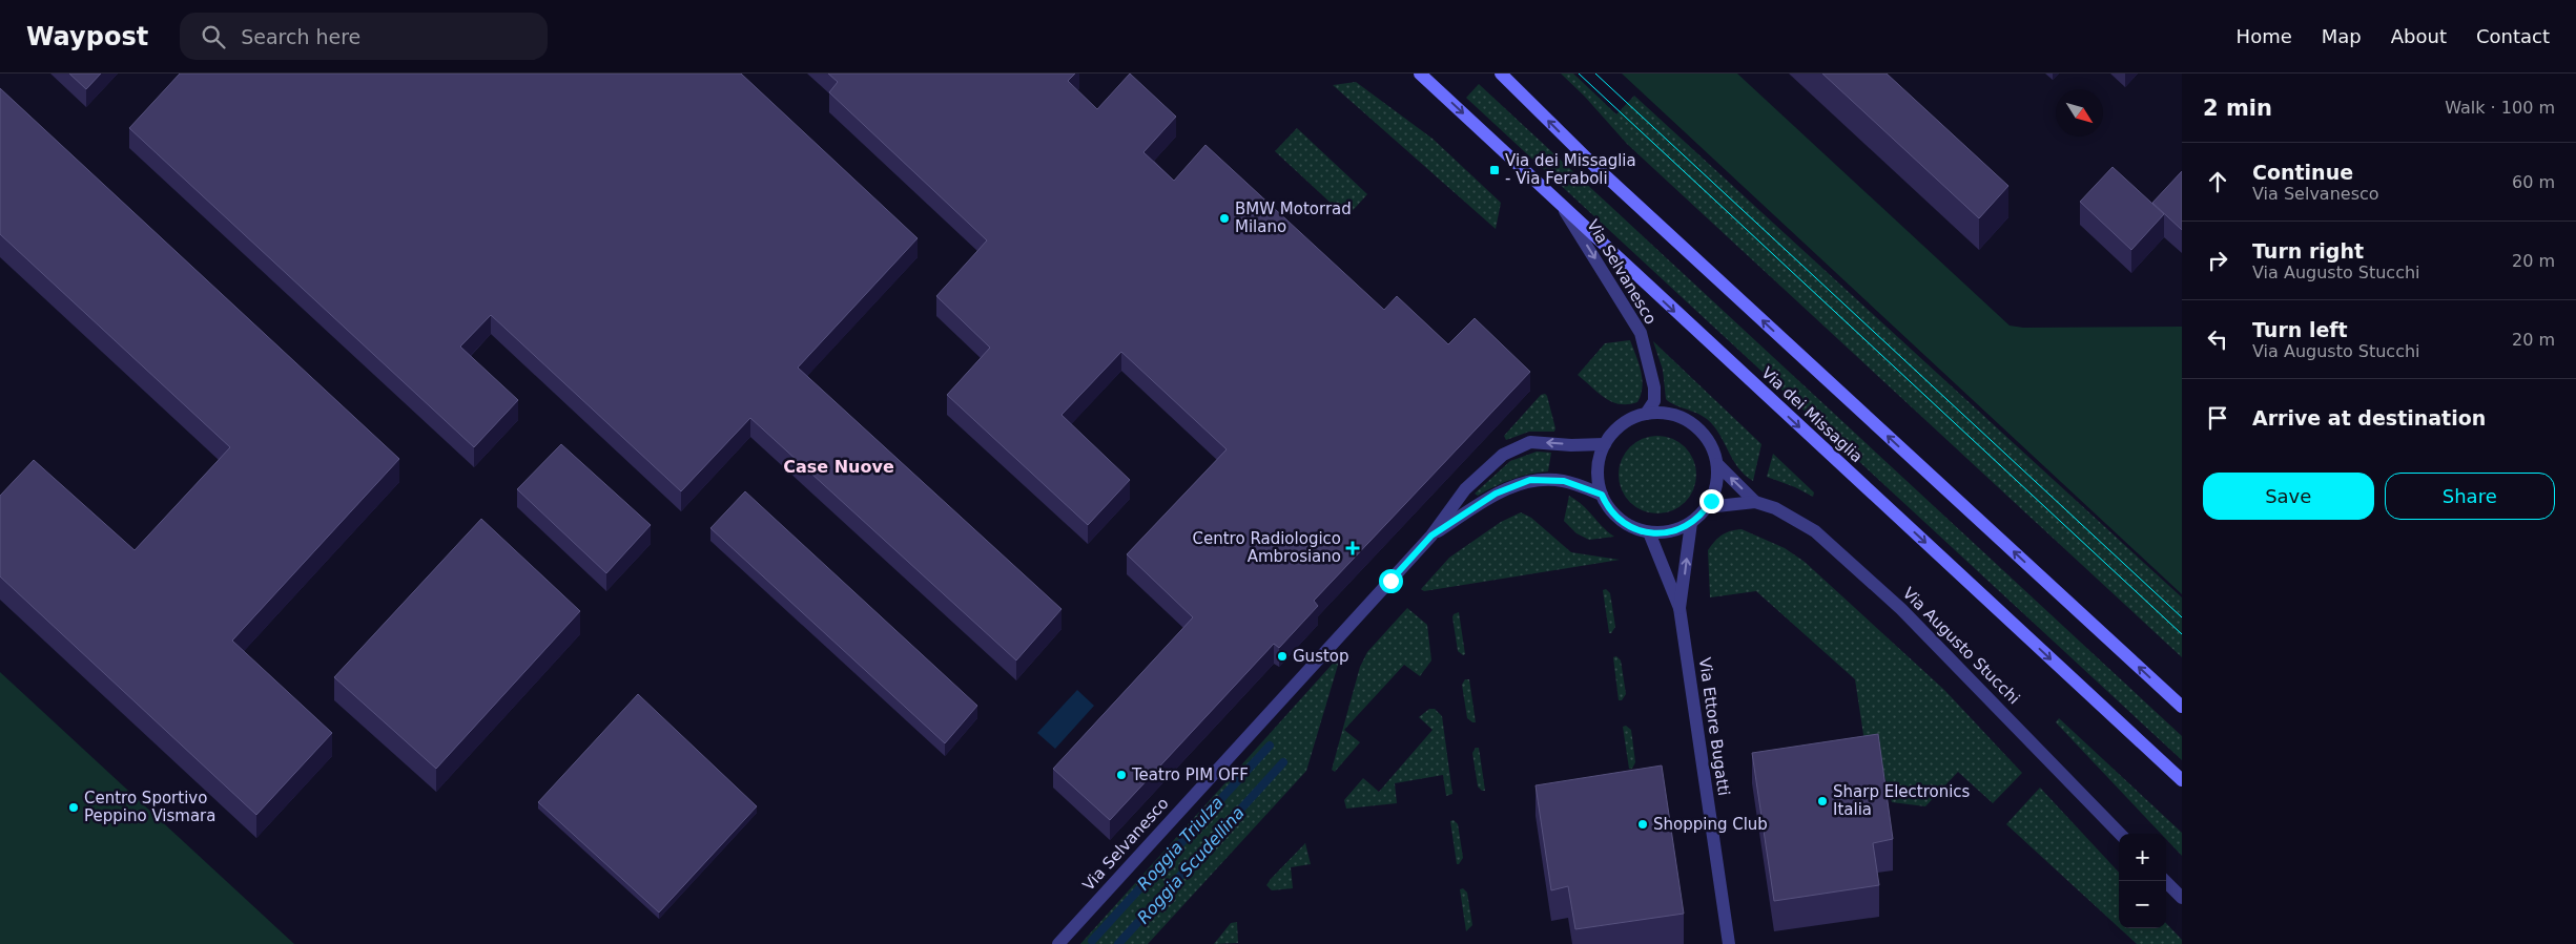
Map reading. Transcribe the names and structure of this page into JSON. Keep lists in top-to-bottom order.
{
  "streets": {
    "main road": ["Via dei Missaglia"],
    "street": ["Via Selvanesco", "Via Augusto Stucchi", "Via Ettore Bugatti"]
  },
  "crossings": [
    ["Via Selvanesco", "Via dei Missaglia"],
    ["Via Selvanesco", "Via Augusto Stucchi"],
    ["Via Selvanesco", "Via Ettore Bugatti"],
    ["Via Augusto Stucchi", "Via Ettore Bugatti"]
  ],
  "districts": ["Case Nuove"],
  "water": ["Roggia Triulza", "Roggia Scudellina"],
  "places": {
    "transit": ["Via dei Missaglia - Via Feraboli"],
    "other": [
      "BMW Motorrad Milano",
      "Gustop",
      "Teatro PIM OFF",
      "Sharp Electronics Italia",
      "Centro Sportivo Peppino Vismara",
      "Shopping Club"
    ],
    "health": ["Centro Radiologico Ambrosiano"]
  },
  "north": "bottom right",
  "page": {
    "header": "Waypost",
    "search": "Search here",
    "nav": [
      "Home",
      "Map",
      "About",
      "Contact"
    ],
    "heading": ["2 min", "Walk · 100 m"],
    "list": [
      ["Continue", "Via Selvanesco", "60 m"],
      ["Turn right", "Via Augusto Stucchi", "20 m"],
      ["Turn left", "Via Augusto Stucchi", "20 m"],
      "Arrive at destination"
    ],
    "buttons": ["Save", "Share"],
    "map_buttons": ["+", "−"]
  }
}
